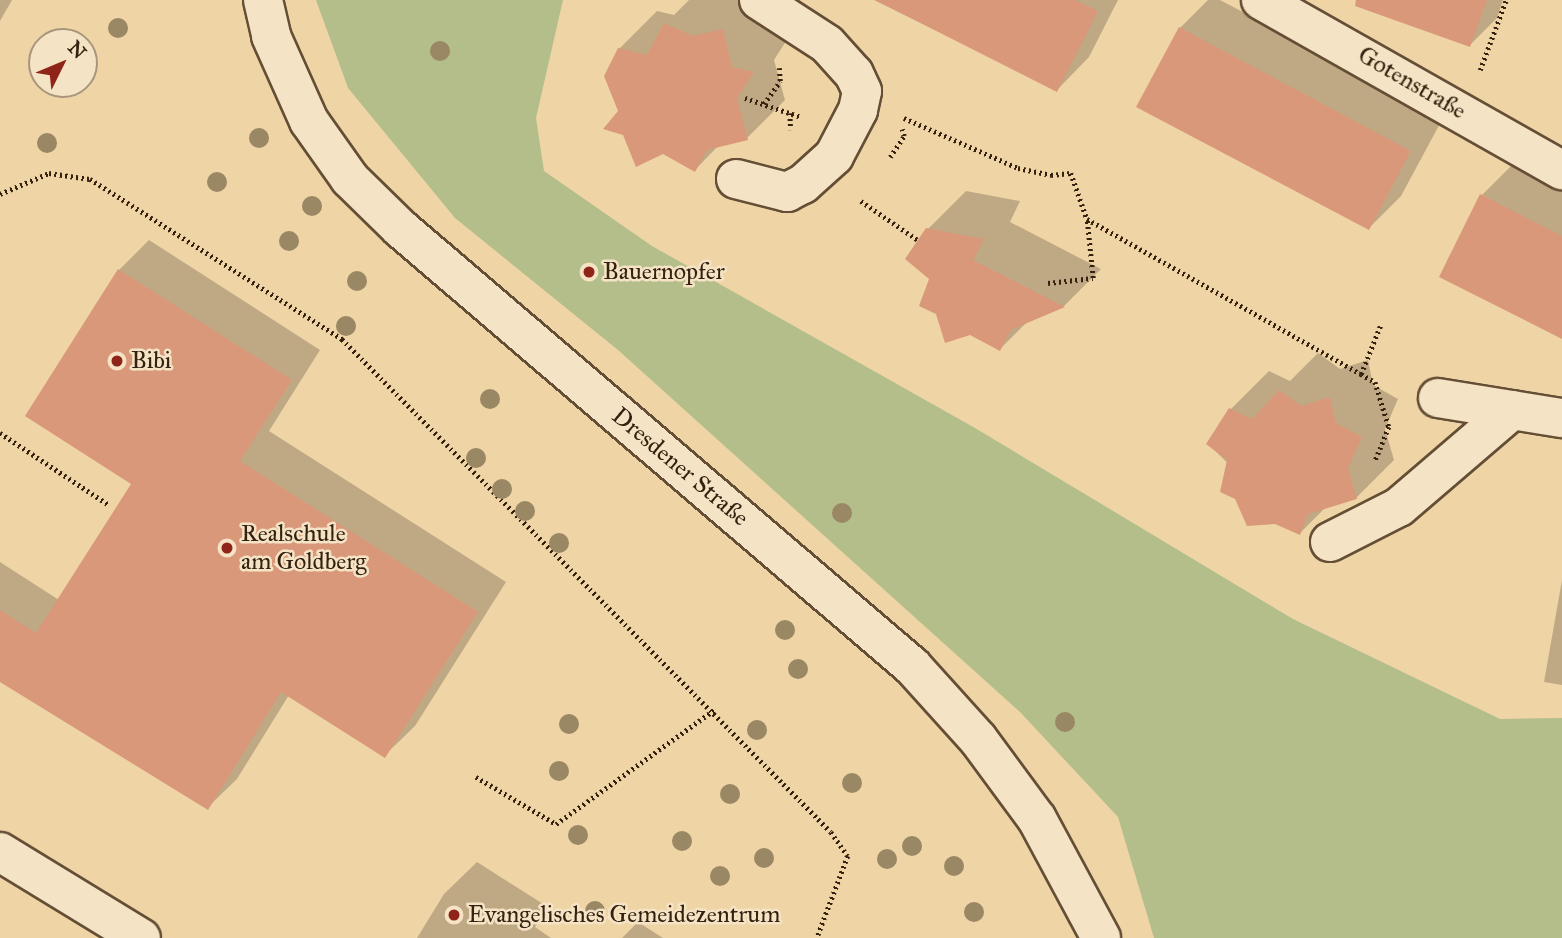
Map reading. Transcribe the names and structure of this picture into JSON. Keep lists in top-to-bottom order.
{
  "streets": {
    "street": ["Gotenstraße", "Dresdener Straße"]
  },
  "places": [
    "Bauernopfer",
    "Bibi",
    "Realschule am Goldberg",
    "Evangelisches Gemeidezentrum"
  ],
  "north": "top right"
}
